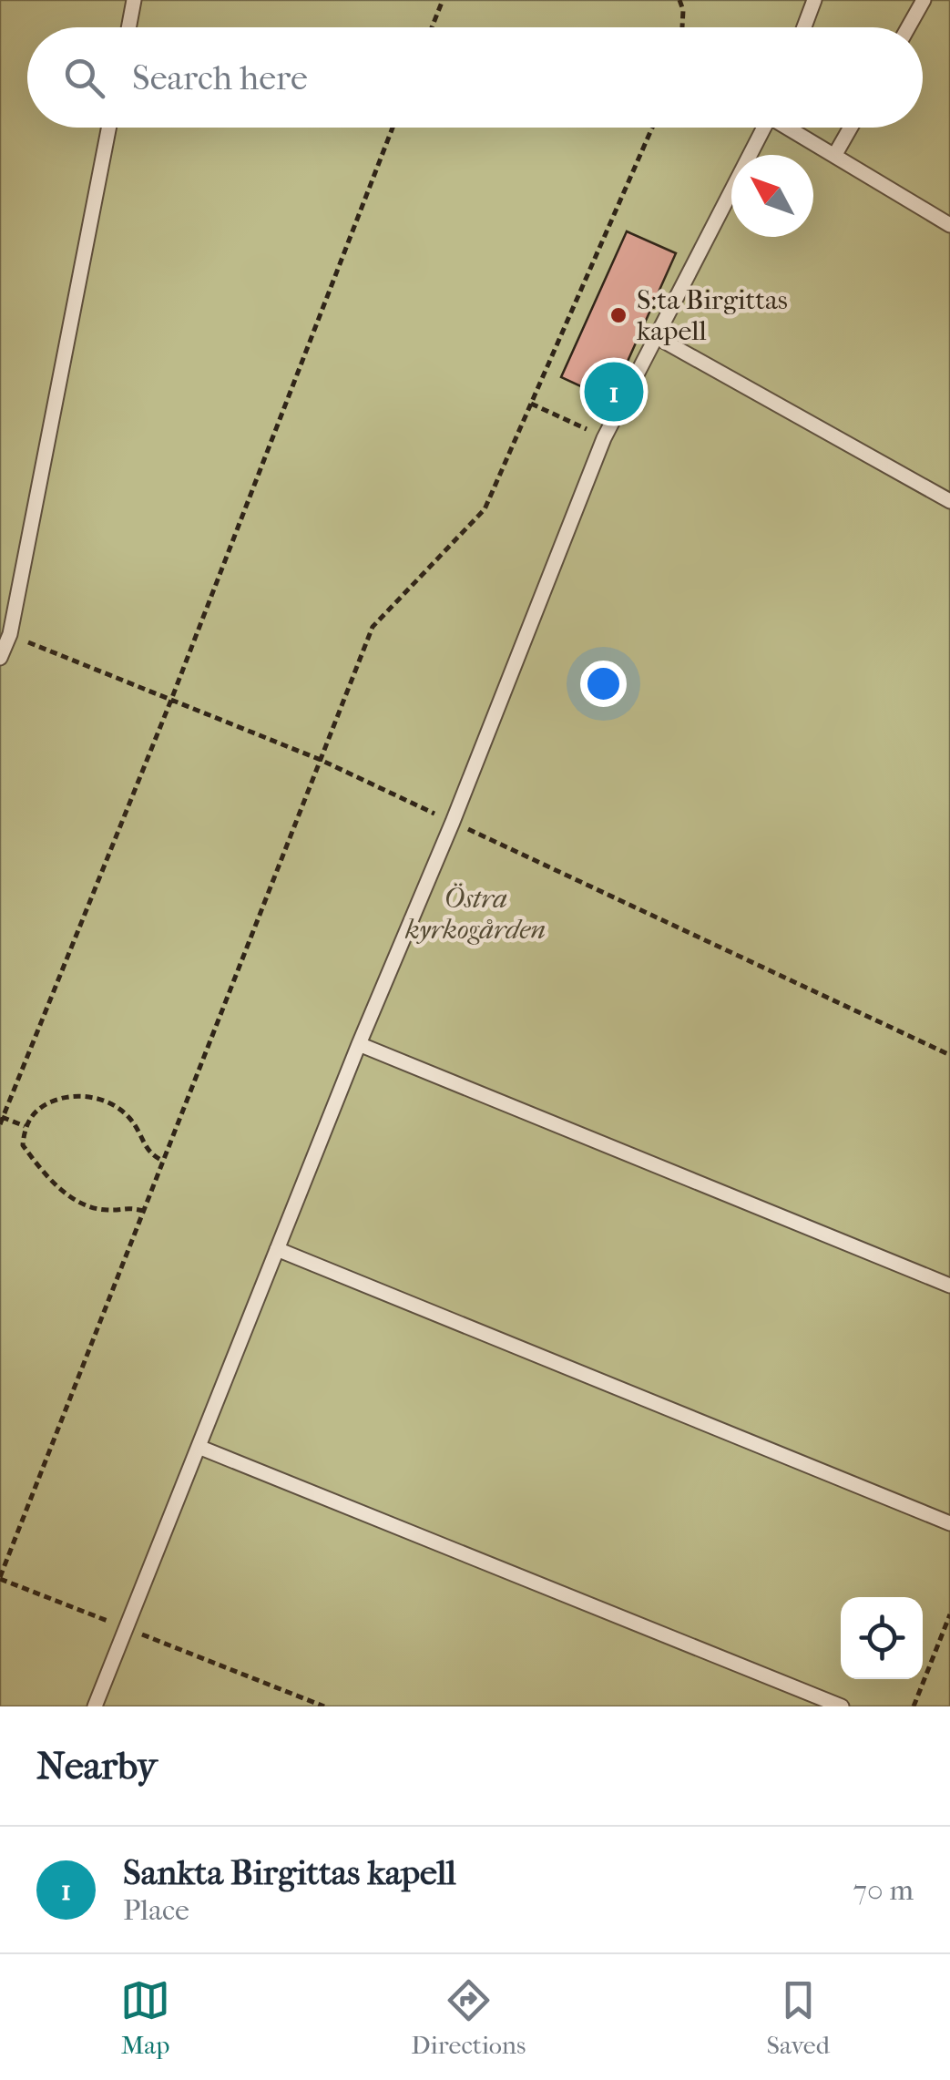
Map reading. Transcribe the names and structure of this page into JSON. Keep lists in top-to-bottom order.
{
  "parks": ["Östra kyrkogården"],
  "places": ["S:ta Birgittas kapell"],
  "north": "top left",
  "page": {
    "search": "Search here",
    "pins": "1",
    "heading": "Nearby",
    "list": [
      {
        "mark": "1",
        "name": "Sankta Birgittas kapell",
        "note": "Place",
        "value": "70 m"
      }
    ],
    "nav": ["Map", "Directions", "Saved"]
  }
}
